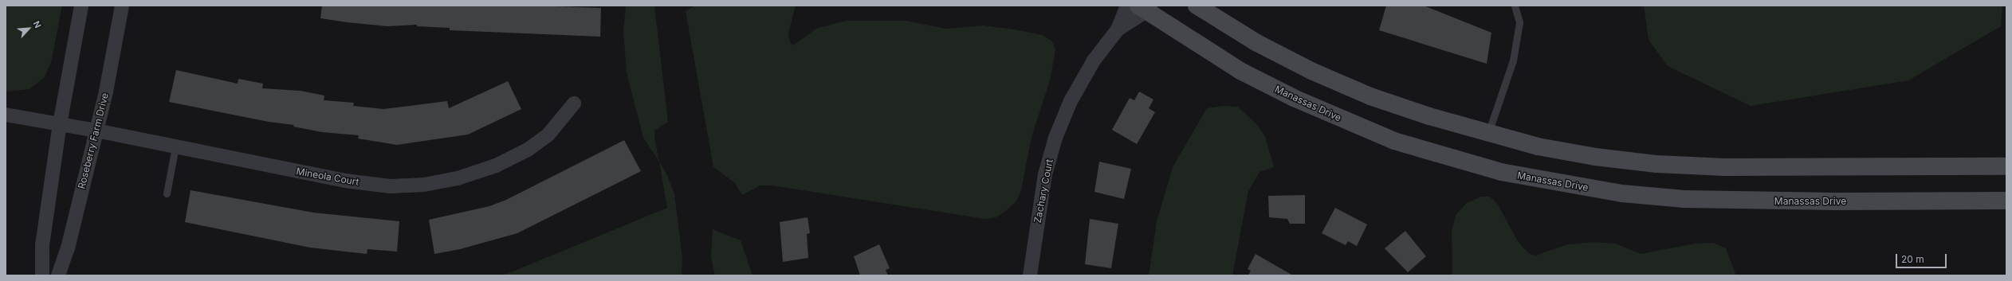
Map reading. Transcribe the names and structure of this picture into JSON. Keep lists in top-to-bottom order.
{
  "streets": {
    "street": [
      "Manassas Drive",
      "Roseberry Farm Drive",
      "Mineola Court",
      "Zachary Court"
    ]
  },
  "crossings": [
    ["Manassas Drive", "Zachary Court"],
    ["Roseberry Farm Drive", "Mineola Court"]
  ],
  "scale_bar": "20 m",
  "north": "top right"
}
